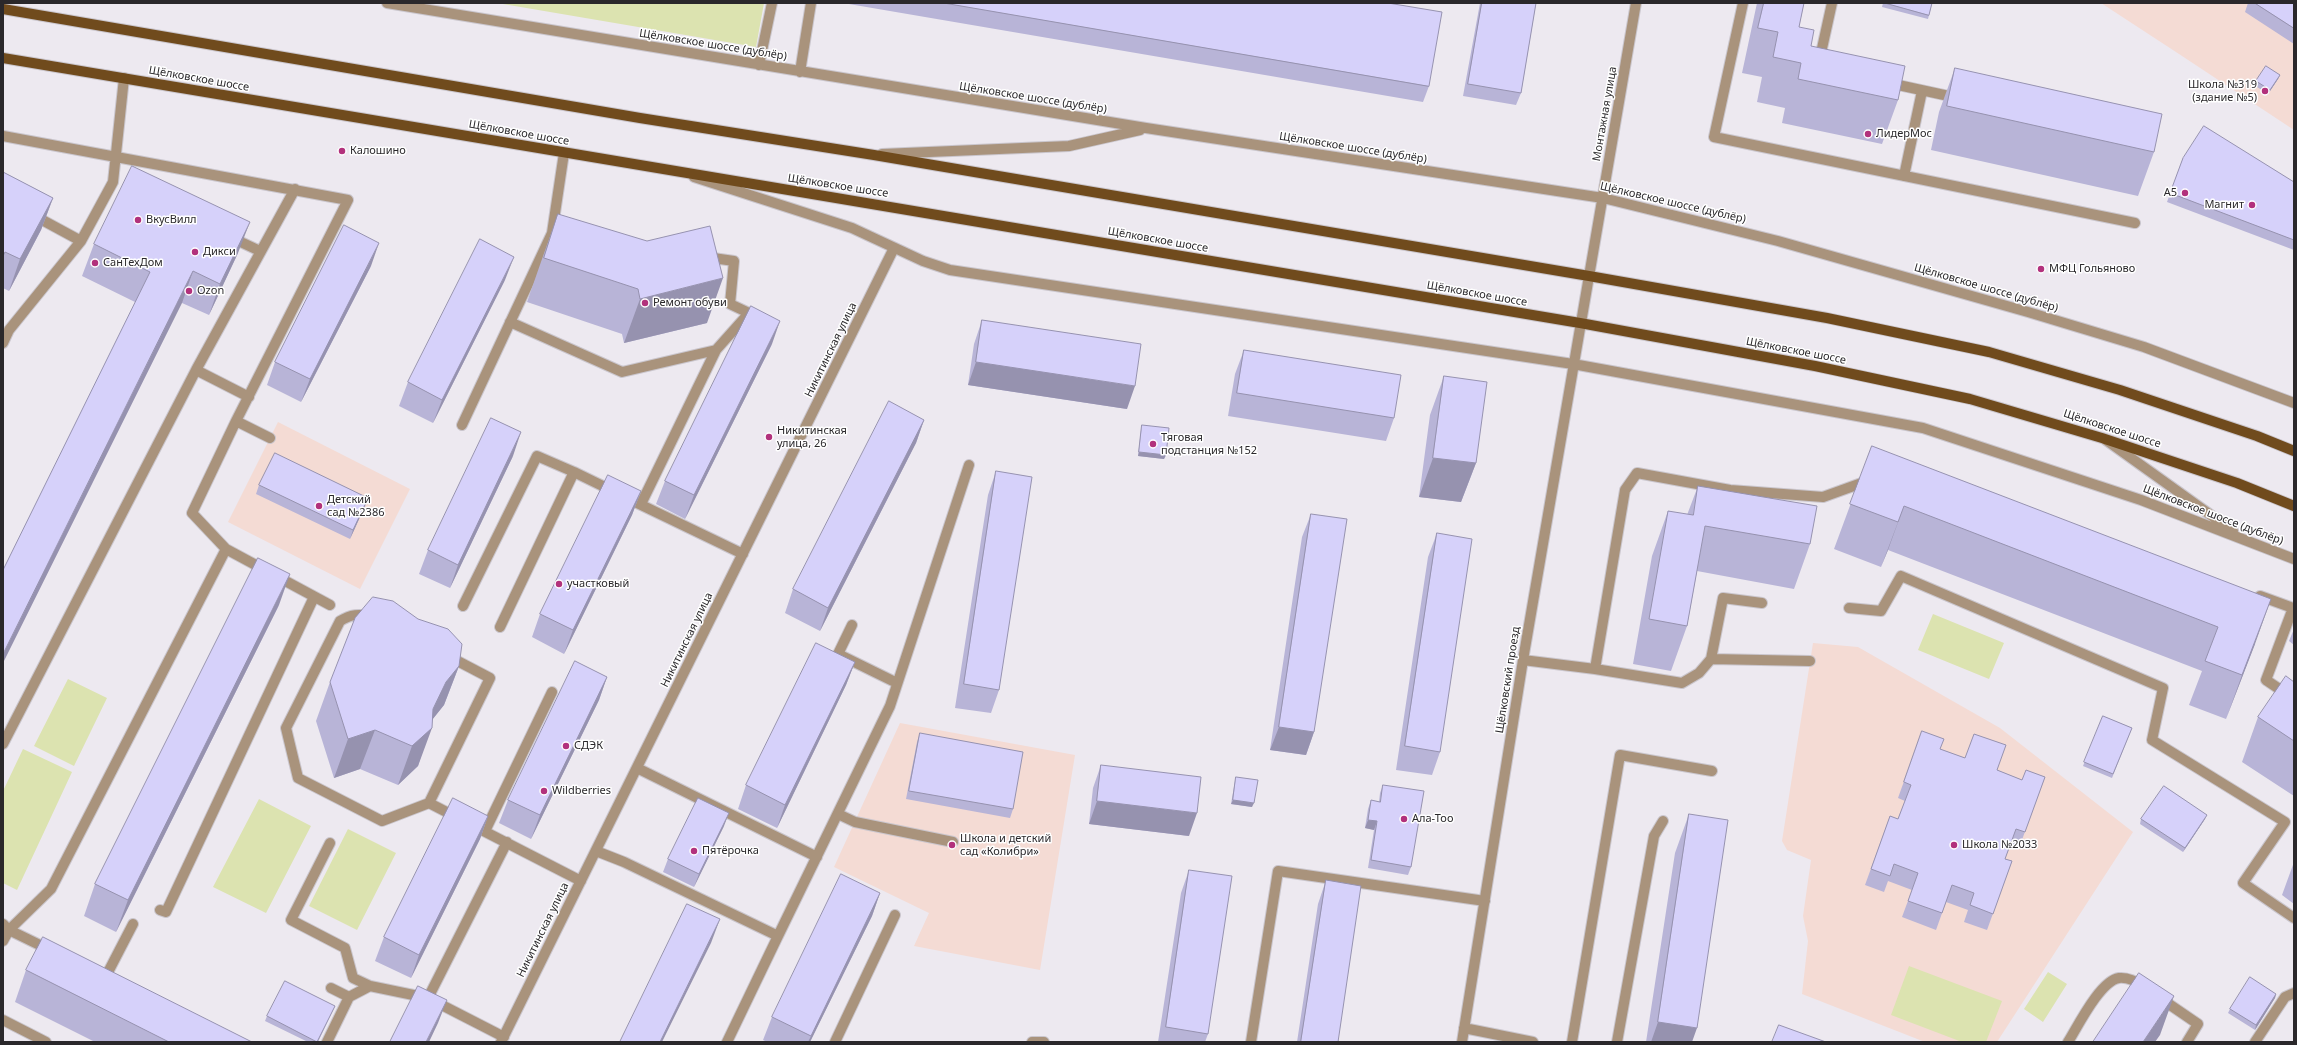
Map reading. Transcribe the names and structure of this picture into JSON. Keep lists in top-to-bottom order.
{
  "streets": {
    "main road": ["Щёлковское шоссе"],
    "street": [
      "Щёлковское шоссе (дублёр)",
      "Монтажная улица",
      "Никитинская улица",
      "Щёлковский проезд"
    ]
  },
  "crossings": [
    ["Щёлковское шоссе (дублёр)", "Щёлковское шоссе"],
    ["Щёлковское шоссе (дублёр)", "Монтажная улица"],
    ["Щёлковское шоссе (дублёр)", "Никитинская улица"],
    ["Щёлковское шоссе (дублёр)", "Щёлковский проезд"],
    ["Щёлковское шоссе", "Монтажная улица"],
    ["Щёлковское шоссе", "Щёлковский проезд"],
    ["Монтажная улица", "Щёлковский проезд"]
  ],
  "places": [
    "Школа №319 (здание №5)",
    "ЛидерМос",
    "Калошино",
    "А5",
    "Магнит",
    "ВкусВилл",
    "Дикси",
    "СанТехДом",
    "МФЦ Гольяново",
    "Ozon",
    "Ремонт обуви",
    "Никитинская улица, 26",
    "Тяговая подстанция №152",
    "Детский сад №2386",
    "участковый",
    "СДЭК",
    "Wildberries",
    "Ала-Тоо",
    "Школа и детский сад «Колибри»",
    "Школа №2033",
    "Пятёрочка"
  ]
}
